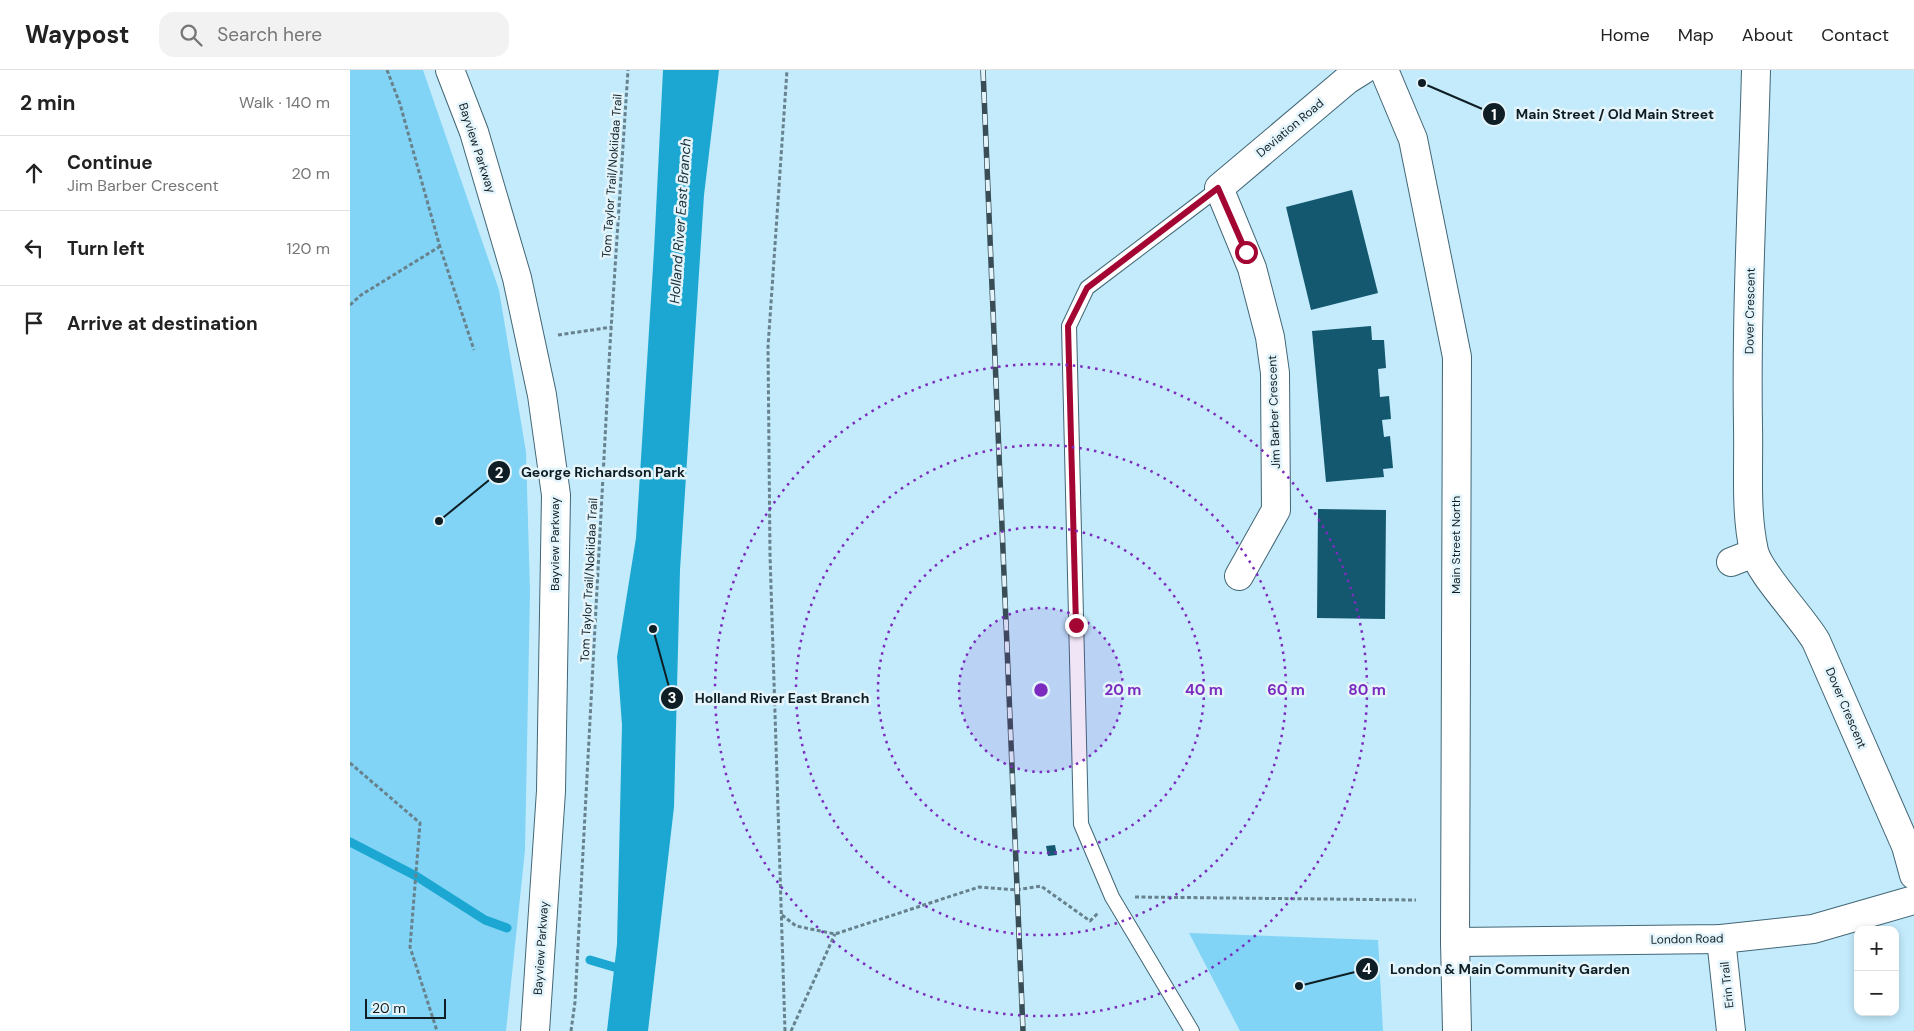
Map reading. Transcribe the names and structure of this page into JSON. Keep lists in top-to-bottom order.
{
  "streets": {
    "street": [
      "Deviation Road",
      "Bayview Parkway",
      "Dover Crescent",
      "Jim Barber Crescent",
      "Main Street North",
      "London Road",
      "Erin Trail"
    ],
    "path": ["Tom Taylor Trail/Nokiidaa Trail"]
  },
  "crossings": [
    ["Deviation Road", "Jim Barber Crescent"],
    ["Main Street North", "London Road"],
    ["London Road", "Erin Trail"]
  ],
  "water": ["Holland River East Branch"],
  "places": [
    "Main Street / Old Main Street",
    "George Richardson Park",
    "Holland River East Branch",
    "London & Main Community Garden"
  ],
  "scale_bar": "20 m",
  "page": {
    "header": "Waypost",
    "search": "Search here",
    "nav": [
      "Home",
      "Map",
      "About",
      "Contact"
    ],
    "heading": ["2 min", "Walk · 140 m"],
    "list": [
      ["Continue", "Jim Barber Crescent", "20 m"],
      ["Turn left", "120 m"],
      "Arrive at destination"
    ],
    "map_buttons": ["+", "−"],
    "scale": "20 m"
  },
  "rings": [
    "20 m",
    "40 m",
    "60 m",
    "80 m"
  ]
}
